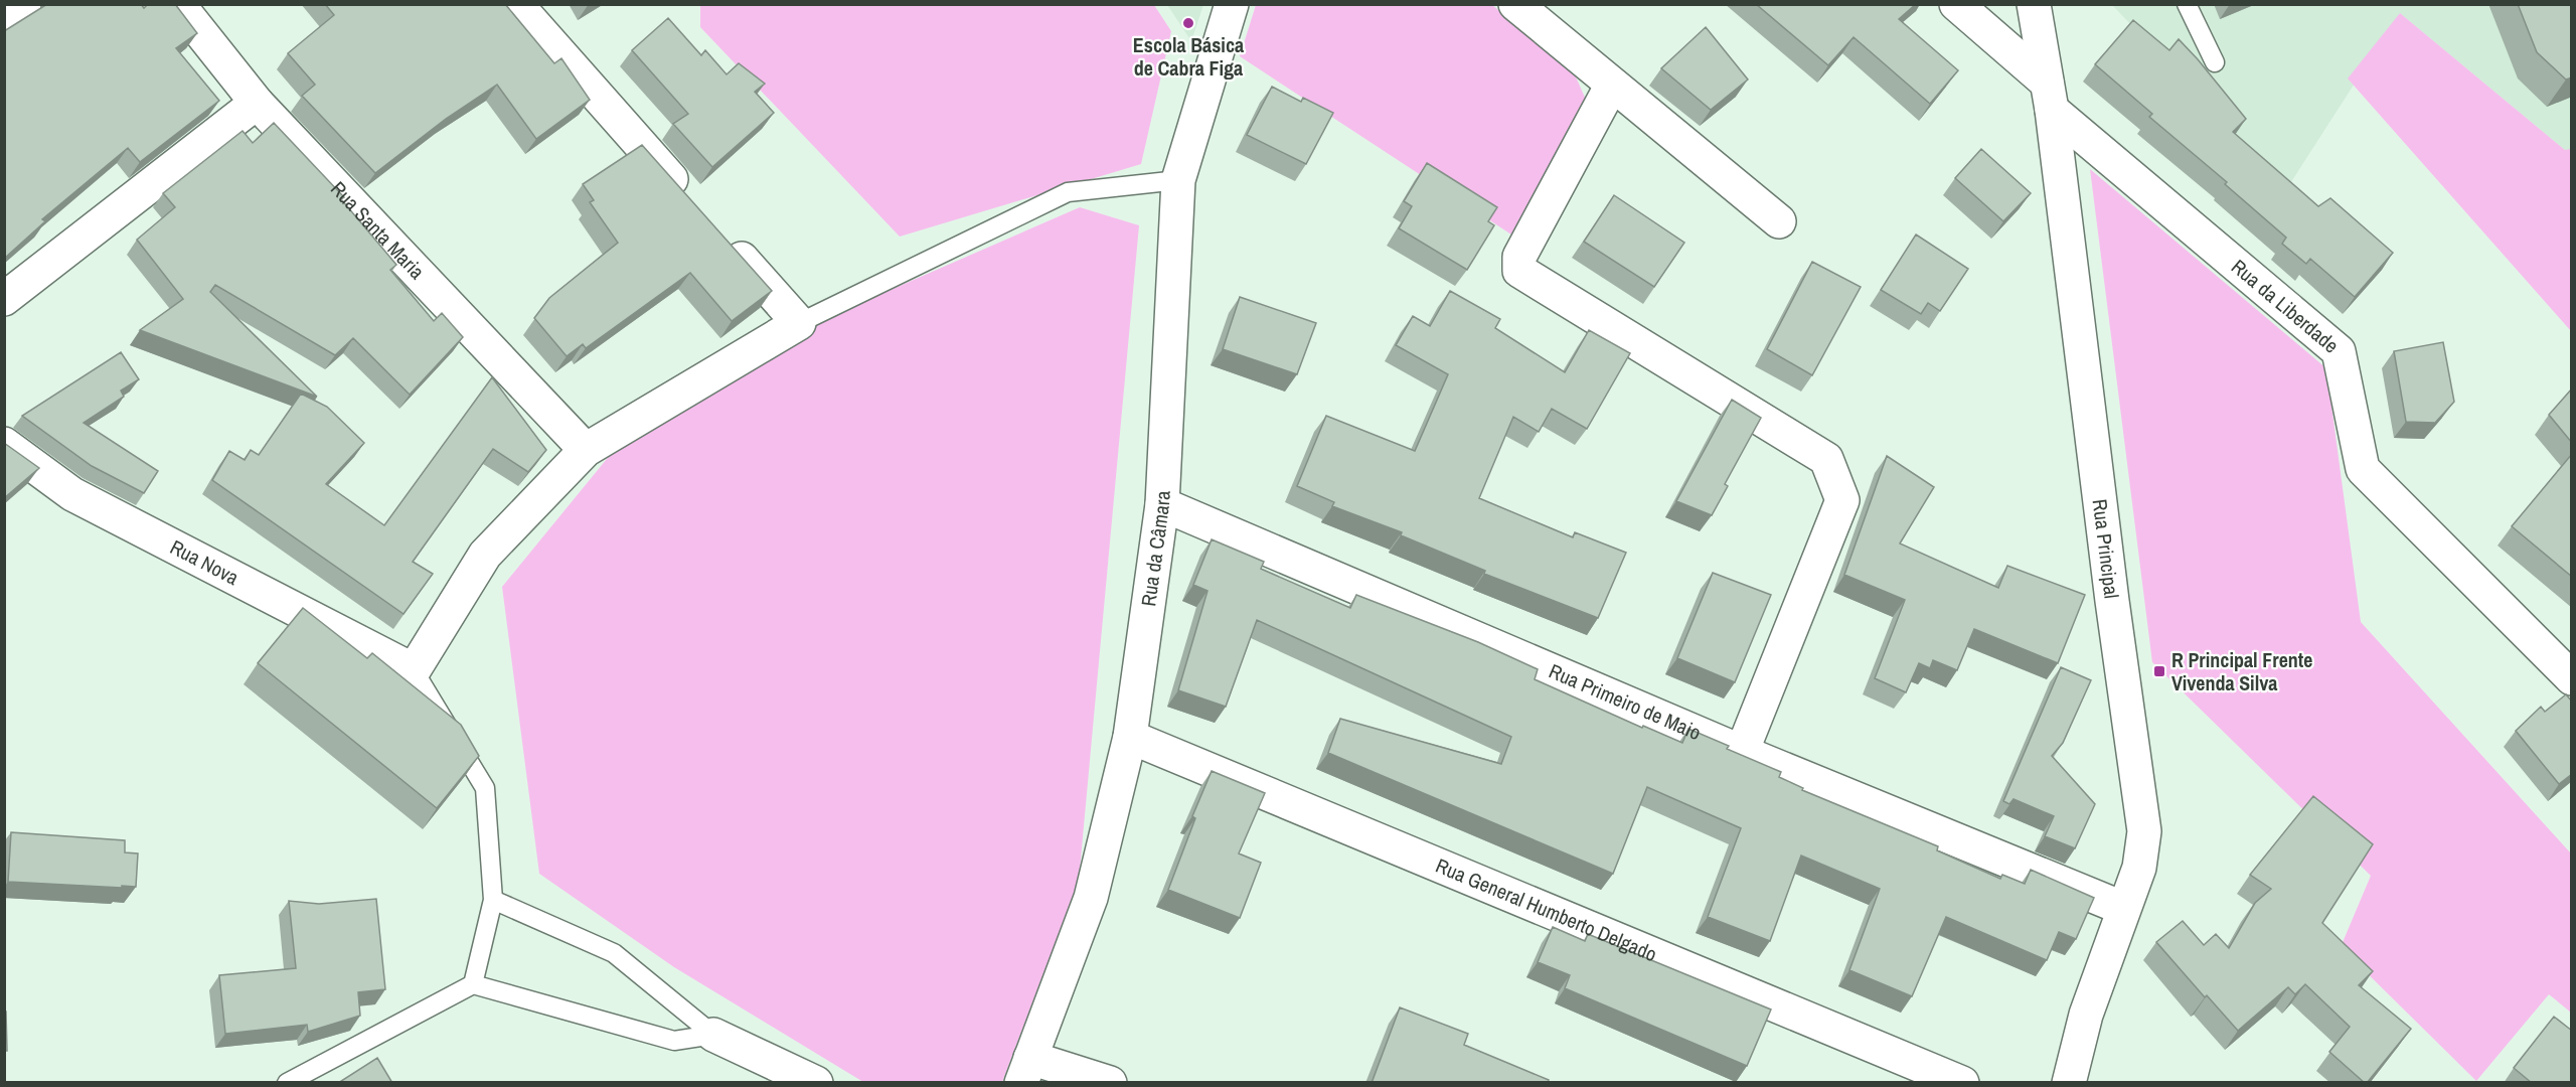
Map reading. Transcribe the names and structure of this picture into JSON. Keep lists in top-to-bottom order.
{
  "streets": {
    "street": [
      "Rua Santa Maria",
      "Rua da Liberdade",
      "Rua da Câmara",
      "Rua Principal",
      "Rua Nova",
      "Rua Primeiro de Maio",
      "Rua General Humberto Delgado"
    ]
  },
  "crossings": [
    ["Rua da Liberdade", "Rua Principal"],
    ["Rua da Câmara", "Rua Primeiro de Maio"],
    ["Rua da Câmara", "Rua General Humberto Delgado"],
    ["Rua Principal", "Rua Primeiro de Maio"]
  ],
  "places": {
    "other": ["Escola Básica de Cabra Figa"],
    "transit": ["R Principal Frente Vivenda Silva"]
  }
}
